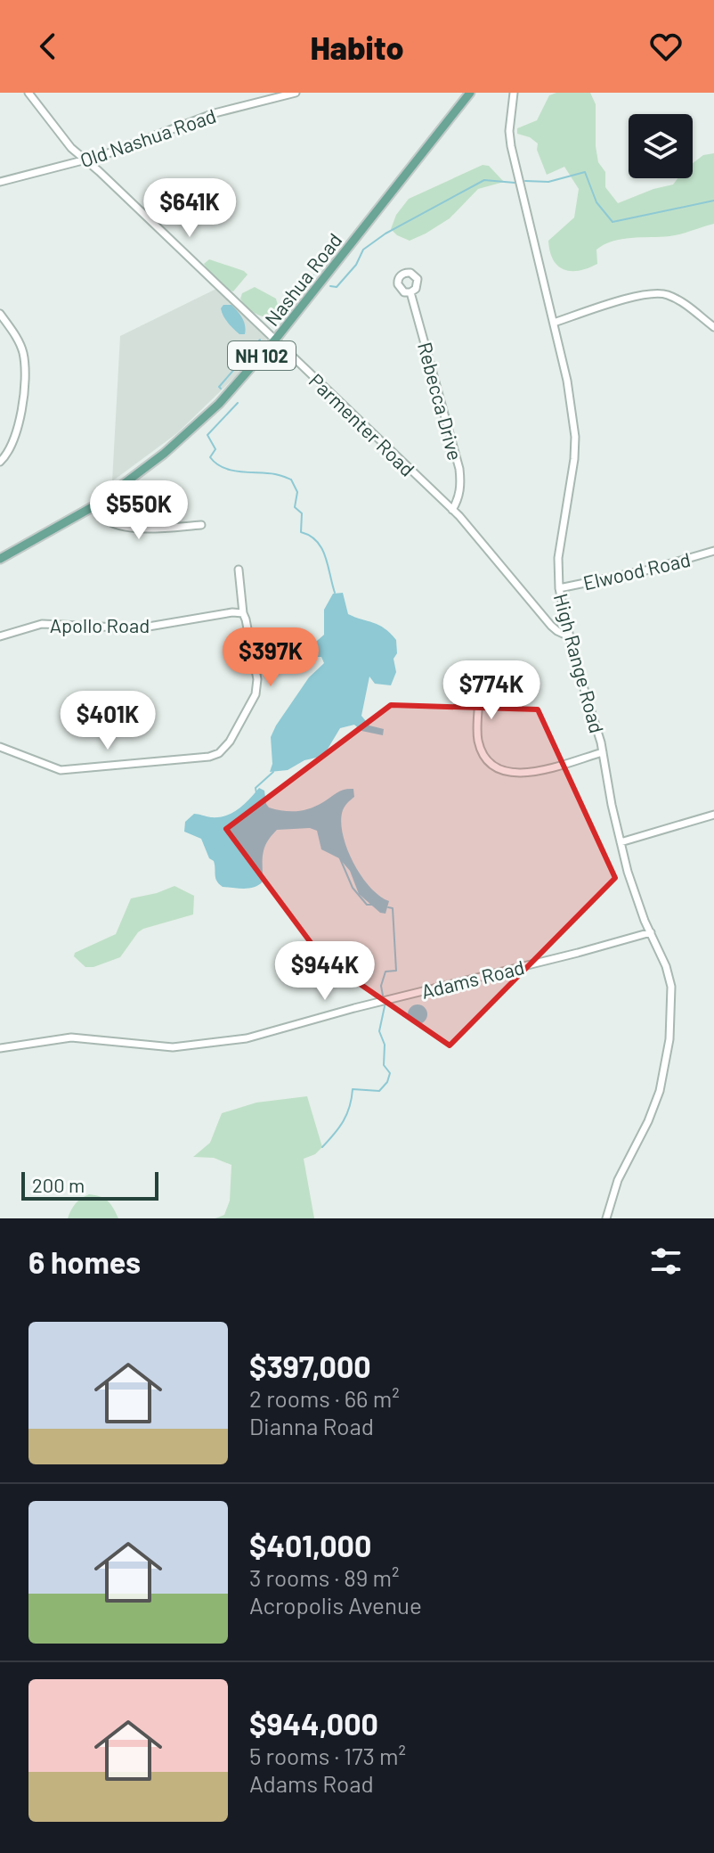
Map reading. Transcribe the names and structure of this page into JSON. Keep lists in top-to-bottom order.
{
  "streets": {
    "main road": ["Nashua Road", "NH 102"],
    "street": [
      "Old Nashua Road",
      "Rebecca Drive",
      "Parmenter Road",
      "Elwood Road",
      "Apollo Road",
      "High Range Road",
      "Adams Road"
    ]
  },
  "crossings": [
    ["Old Nashua Road", "Parmenter Road"],
    ["Nashua Road", "Parmenter Road"],
    ["Rebecca Drive", "Parmenter Road"],
    ["Parmenter Road", "High Range Road"],
    ["Elwood Road", "High Range Road"],
    ["High Range Road", "Adams Road"]
  ],
  "scale_bar": "200 m",
  "page": {
    "header": "Habito",
    "price": [
      "$641K",
      "$550K",
      "$397K",
      "$774K",
      "$401K",
      "$944K"
    ],
    "scale": "200 m",
    "heading": "6 homes",
    "list": [
      {
        "name": "$397,000",
        "note": "2 rooms · 66 m² · Dianna Road"
      },
      {
        "name": "$401,000",
        "note": "3 rooms · 89 m² · Acropolis Avenue"
      },
      {
        "name": "$944,000",
        "note": "5 rooms · 173 m² · Adams Road"
      }
    ]
  }
}
